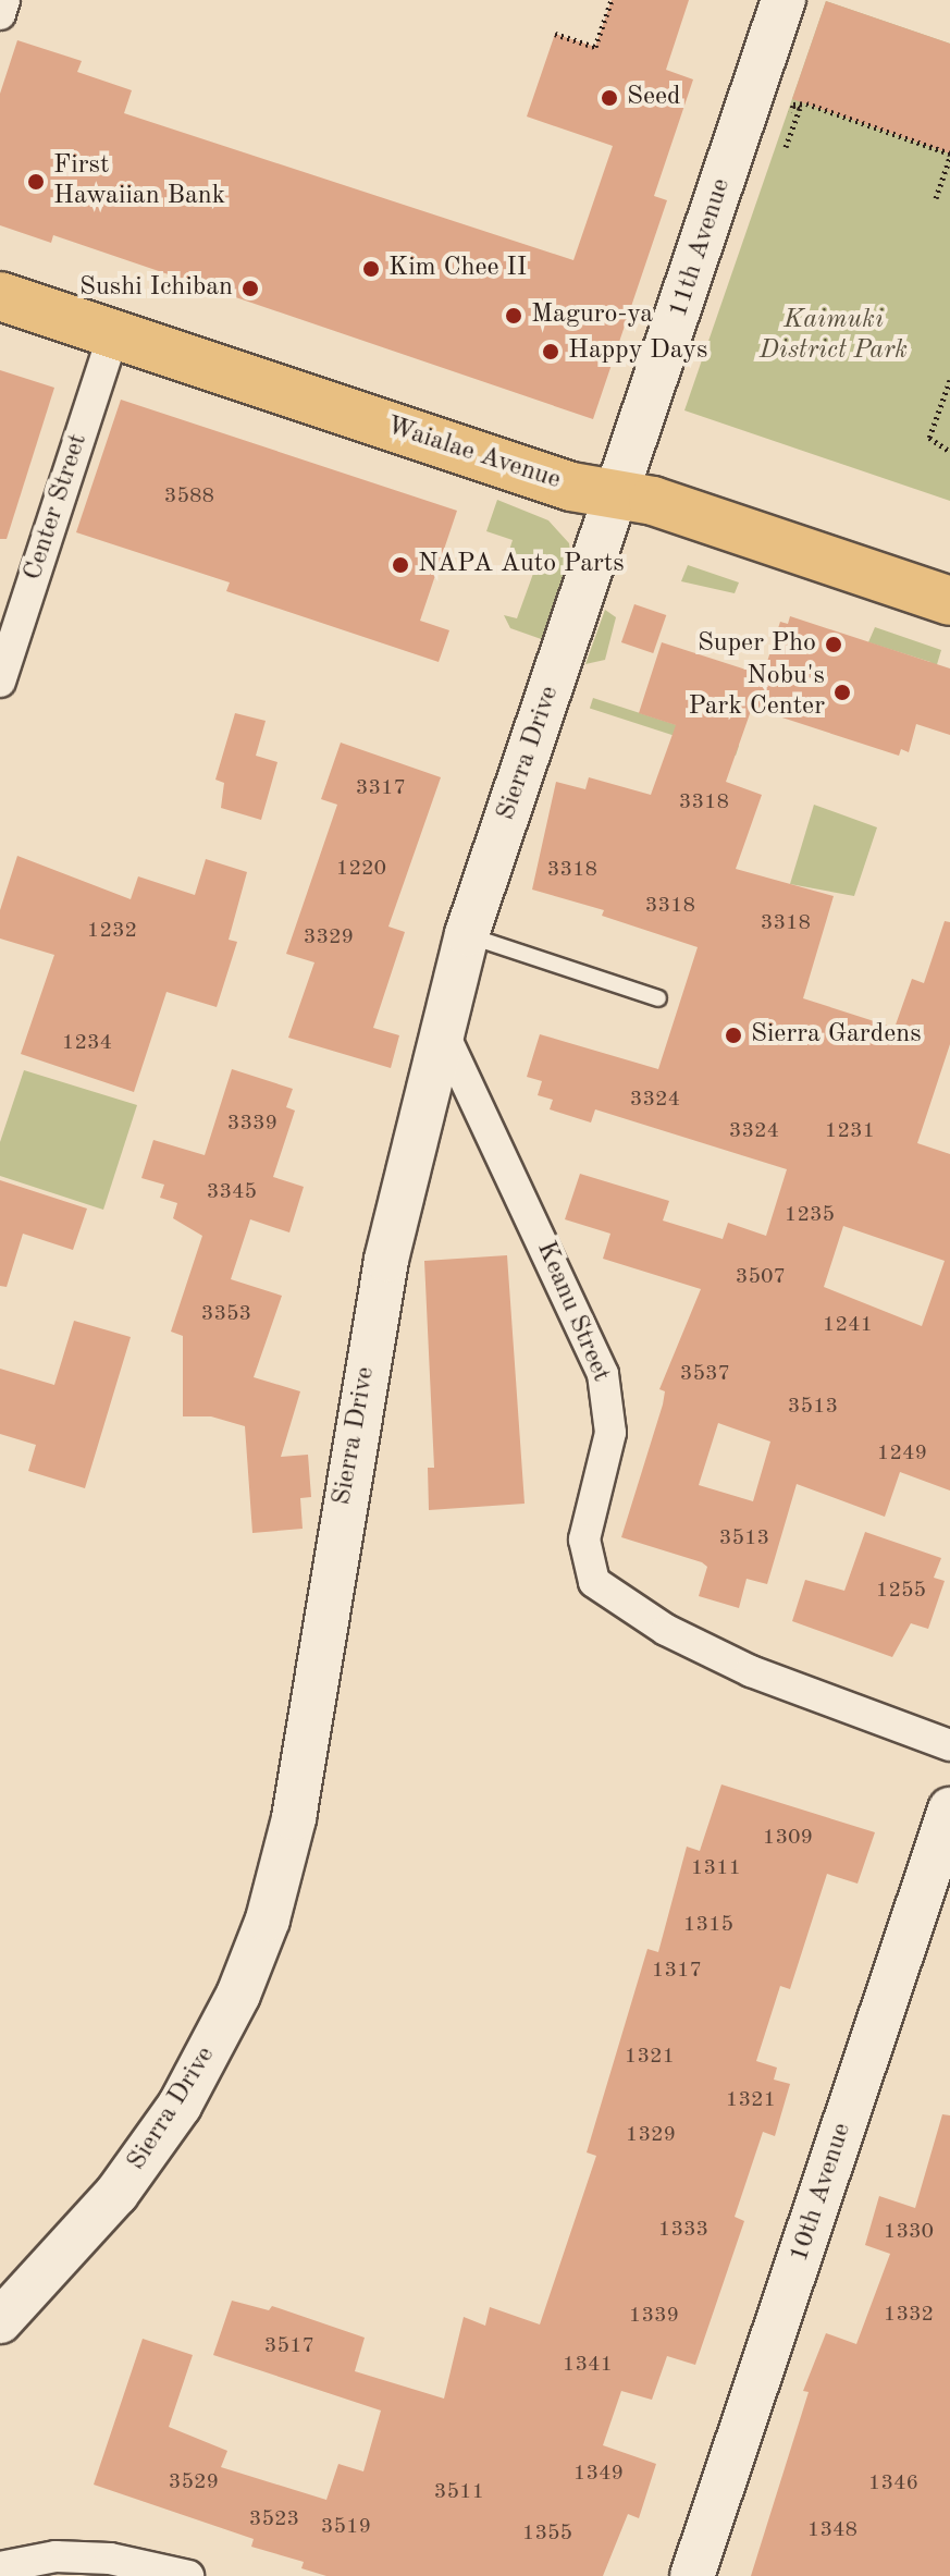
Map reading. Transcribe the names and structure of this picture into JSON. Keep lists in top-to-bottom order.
{
  "streets": {
    "main road": ["Waialae Avenue"],
    "street": [
      "11th Avenue",
      "Center Street",
      "Sierra Drive",
      "Keanu Street",
      "10th Avenue"
    ]
  },
  "crossings": [
    ["11th Avenue", "Waialae Avenue"],
    ["11th Avenue", "Sierra Drive"],
    ["Waialae Avenue", "Center Street"],
    ["Waialae Avenue", "Sierra Drive"],
    ["Sierra Drive", "Keanu Street"]
  ],
  "parks": ["Kaimuki District Park"],
  "places": [
    "Seed",
    "First Hawaiian Bank",
    "Kim Chee II",
    "Sushi Ichiban",
    "Maguro-ya",
    "Happy Days",
    "NAPA Auto Parts",
    "Super Pho",
    "Nobu's Park Center",
    "Sierra Gardens"
  ],
  "house_numbers": [
    "3588",
    "3317",
    "3318",
    "1220",
    "3318",
    "3318",
    "3318",
    "1232",
    "3329",
    "1234",
    "3324",
    "3339",
    "3324",
    "1231",
    "3345",
    "1235",
    "3507",
    "3353",
    "1241",
    "3537",
    "3513",
    "1249",
    "3513",
    "1255",
    "1309",
    "1311",
    "1315",
    "1317",
    "1321",
    "1321",
    "1329",
    "1333",
    "1330",
    "1332",
    "1339",
    "3517",
    "1341",
    "1349",
    "3529",
    "1346",
    "3511",
    "3523",
    "3519",
    "1348",
    "1355"
  ]
}
